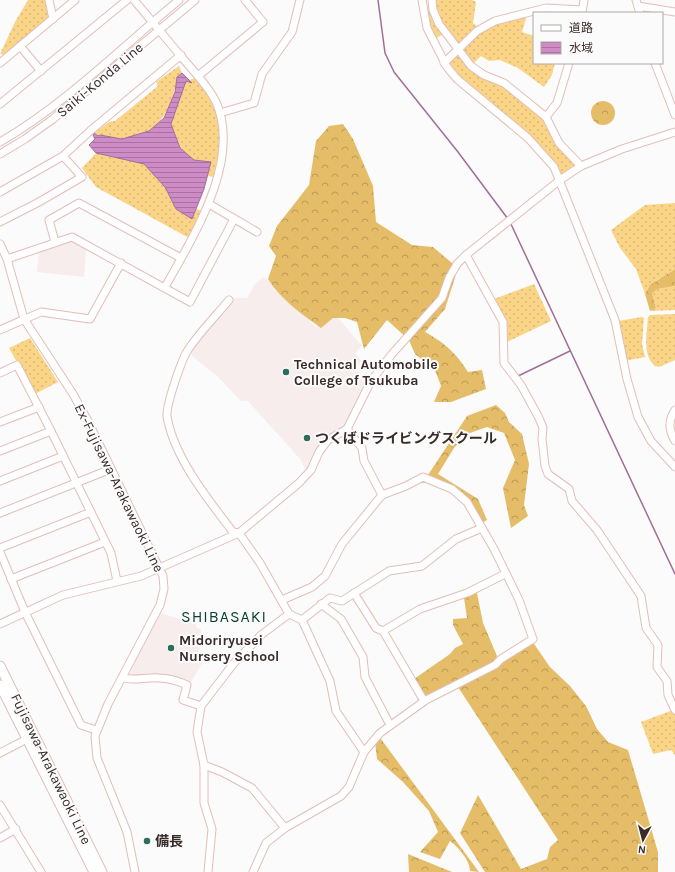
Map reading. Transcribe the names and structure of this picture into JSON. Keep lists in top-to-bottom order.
{
  "streets": {
    "main road": ["Fujisawa-Arakawaoki Line"],
    "street": ["Saiki-Konda Line", "Ex-Fujisawa-Arakawaoki Line"]
  },
  "districts": ["SHIBASAKI"],
  "places": [
    "Technical Automobile College of Tsukuba",
    "つくばドライビングスクール",
    "Midoriryusei Nursery School",
    "備長"
  ],
  "legend": ["道路", "水域"],
  "north": "bottom"
}
